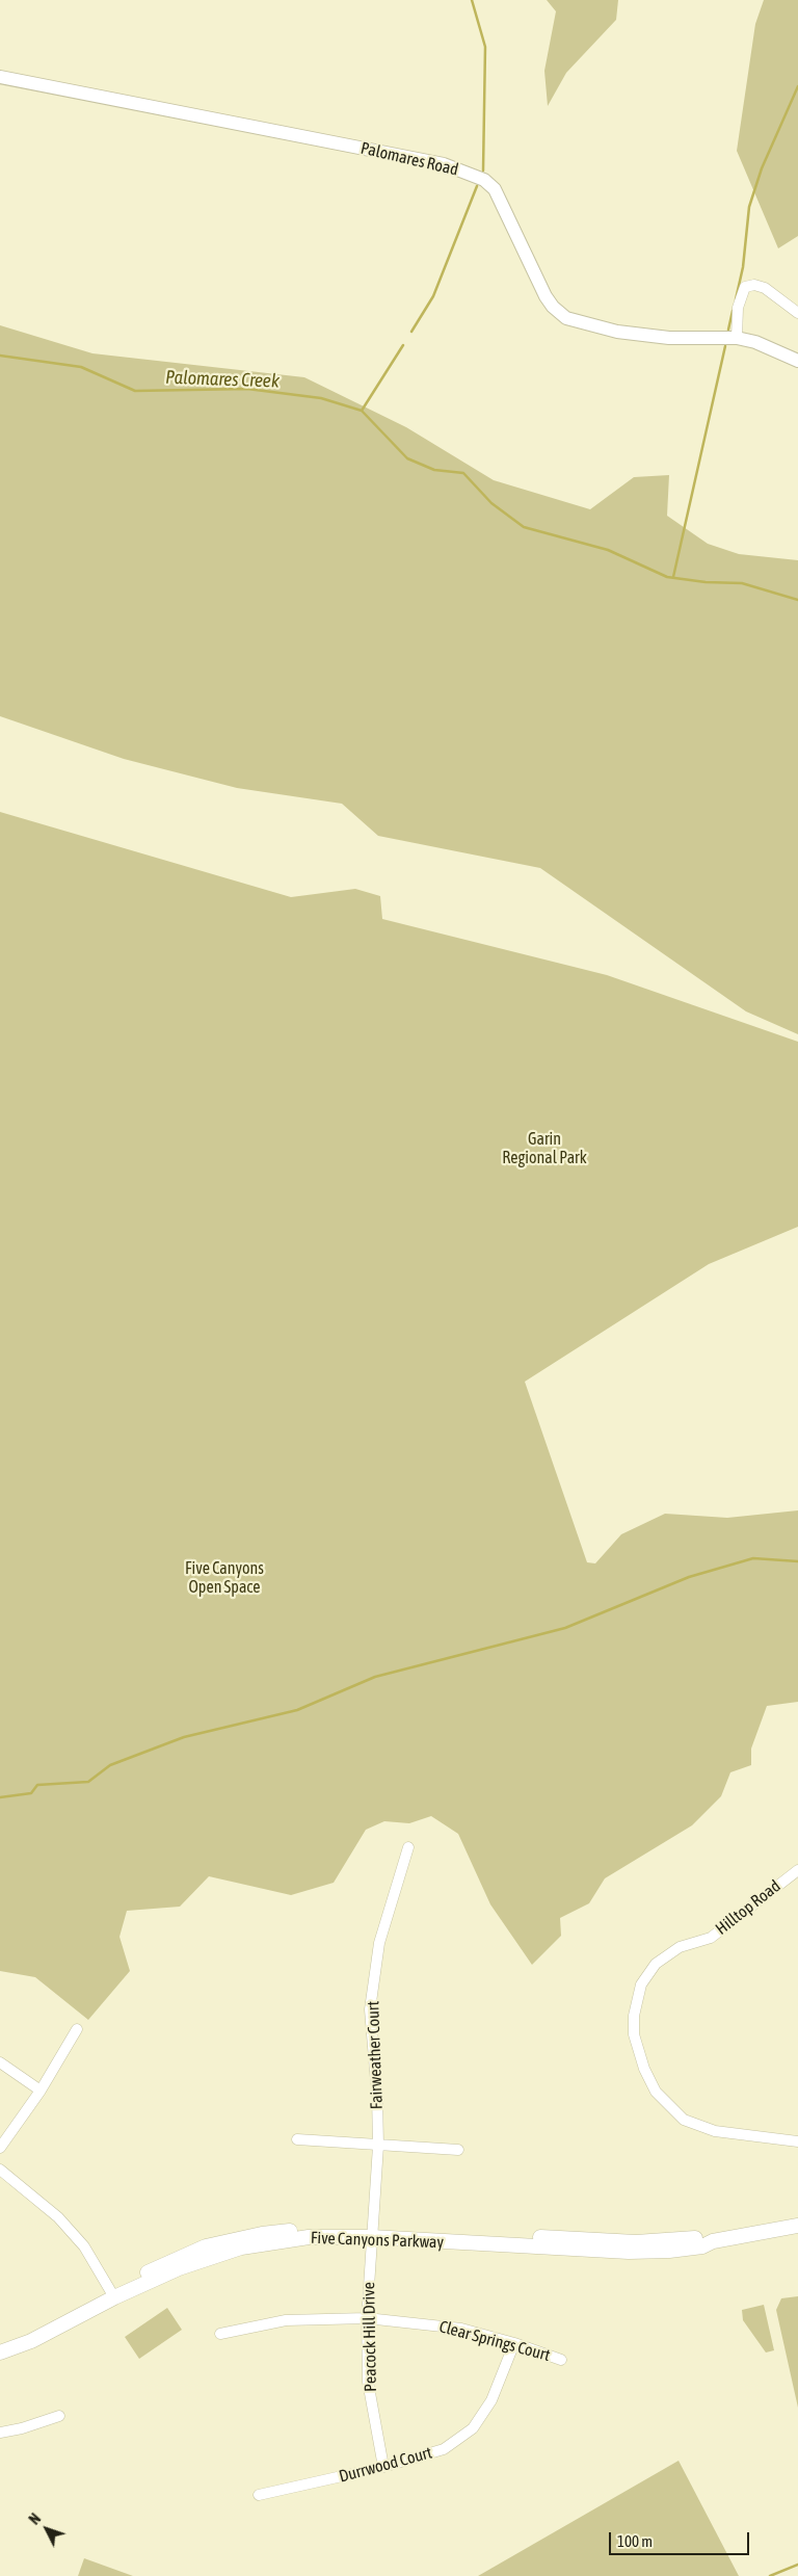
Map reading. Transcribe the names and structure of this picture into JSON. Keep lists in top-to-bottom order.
{
  "streets": {
    "main road": ["Five Canyons Parkway"],
    "street": [
      "Palomares Road",
      "Hilltop Road",
      "Fairweather Court",
      "Peacock Hill Drive",
      "Clear Springs Court",
      "Durrwood Court"
    ]
  },
  "crossings": [
    ["Fairweather Court", "Five Canyons Parkway"],
    ["Fairweather Court", "Peacock Hill Drive"],
    ["Five Canyons Parkway", "Peacock Hill Drive"],
    ["Peacock Hill Drive", "Clear Springs Court"],
    ["Peacock Hill Drive", "Durrwood Court"],
    ["Clear Springs Court", "Durrwood Court"]
  ],
  "water": ["Palomares Creek"],
  "parks": ["Garin Regional Park", "Five Canyons Open Space"],
  "scale_bar": "100 m",
  "north": "top left"
}
